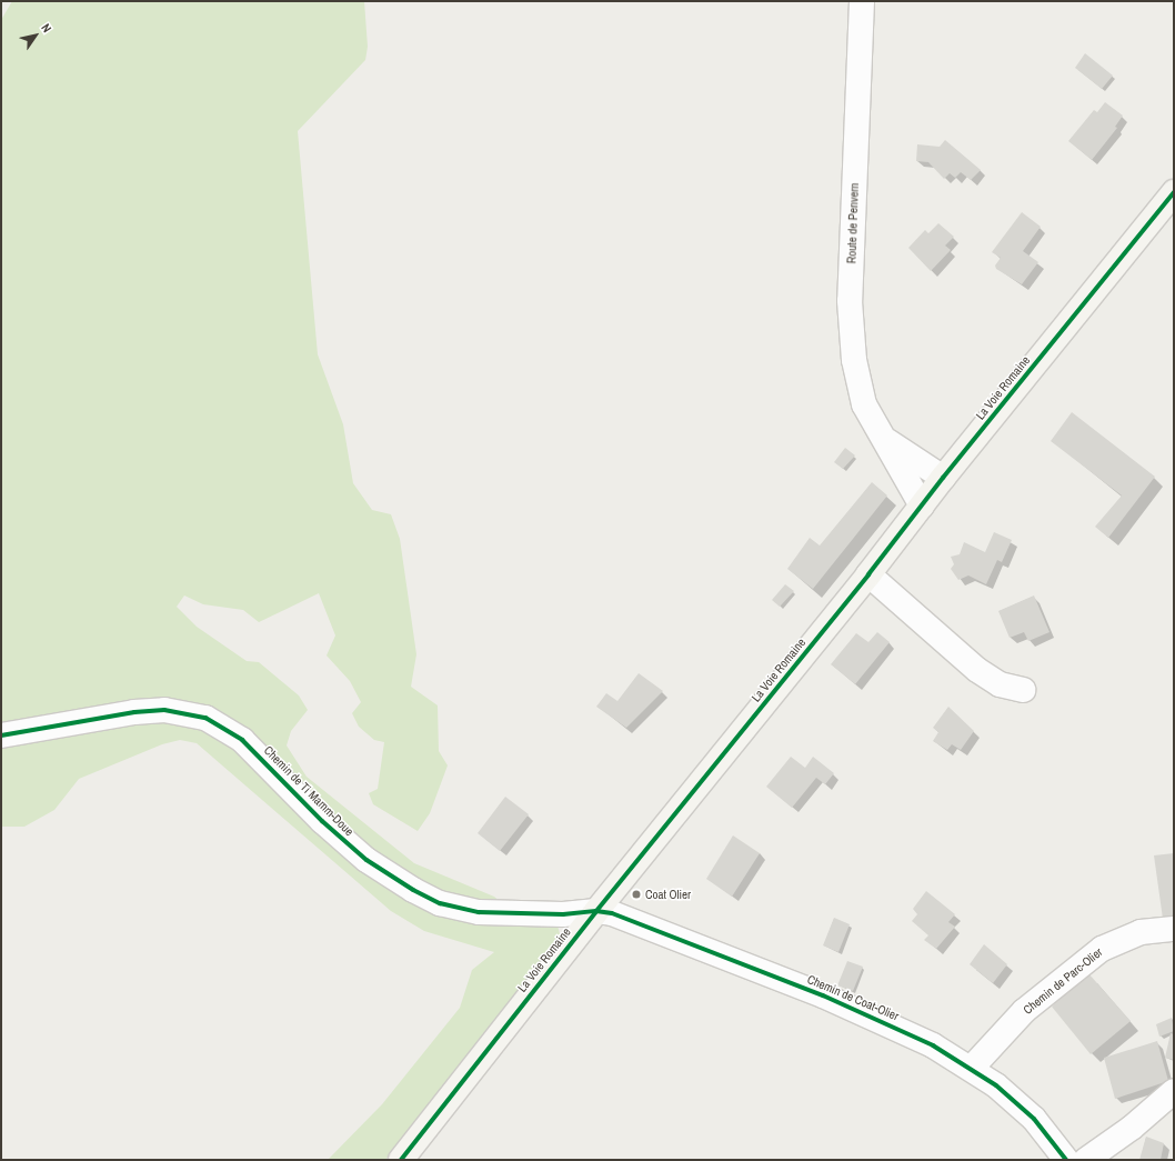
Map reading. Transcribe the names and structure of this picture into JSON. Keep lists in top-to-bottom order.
{
  "streets": {
    "street": [
      "Route de Penvern",
      "La Voie Romaine",
      "Chemin de Ti Mamm-Doue",
      "Chemin de Parc-Olier",
      "Chemin de Coat-Olier"
    ]
  },
  "crossings": [
    ["Route de Penvern", "La Voie Romaine"],
    ["La Voie Romaine", "Chemin de Ti Mamm-Doue"],
    ["La Voie Romaine", "Chemin de Coat-Olier"],
    ["Chemin de Ti Mamm-Doue", "Chemin de Coat-Olier"],
    ["Chemin de Parc-Olier", "Chemin de Coat-Olier"]
  ],
  "places": ["Coat Olier"],
  "north": "top right"
}
